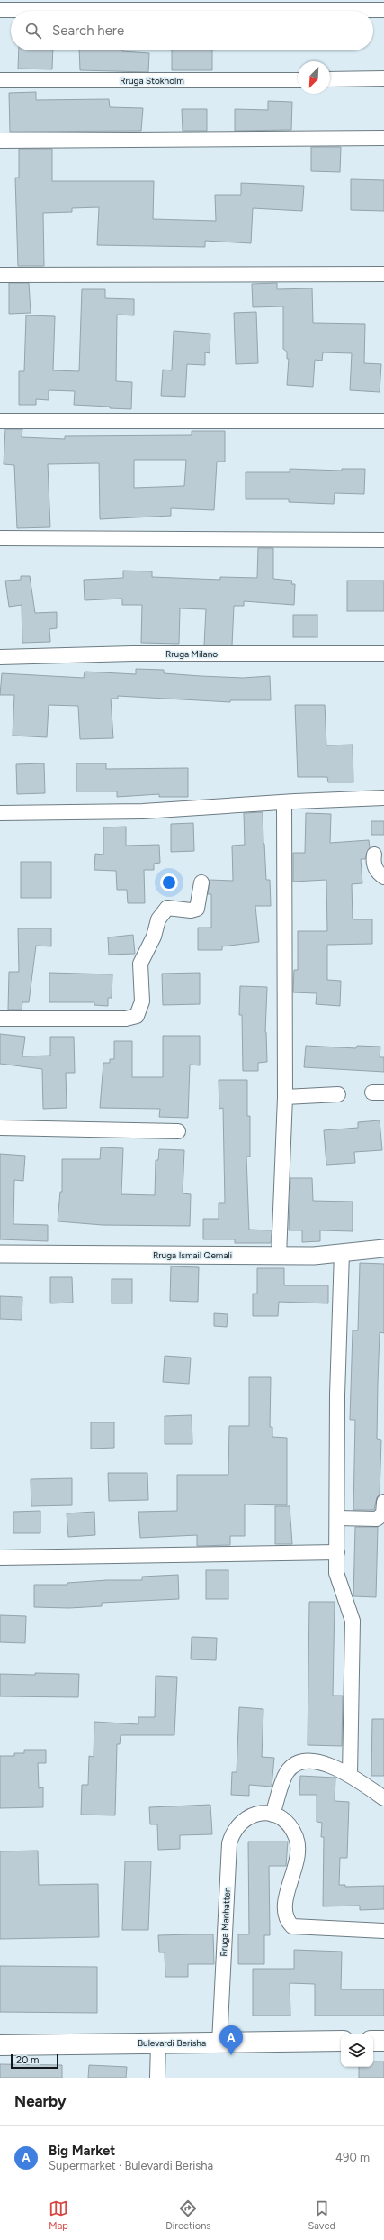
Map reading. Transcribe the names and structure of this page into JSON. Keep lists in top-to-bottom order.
{
  "streets": {
    "main road": ["Bulevardi Berisha"],
    "street": [
      "Rruga Stokholm",
      "Rruga Milano",
      "Rruga Ismail Qemali",
      "Rruga Manhatten"
    ]
  },
  "crossings": [
    ["Rruga Manhatten", "Bulevardi Berisha"]
  ],
  "scale_bar": "20 m",
  "north": "bottom left",
  "page": {
    "search": "Search here",
    "pins": "A",
    "scale": "20 m",
    "heading": "Nearby",
    "list": [
      {
        "mark": "A",
        "name": "Big Market",
        "note": "Supermarket · Bulevardi Berisha",
        "value": "490 m"
      }
    ],
    "nav": ["Map", "Directions", "Saved"]
  }
}
